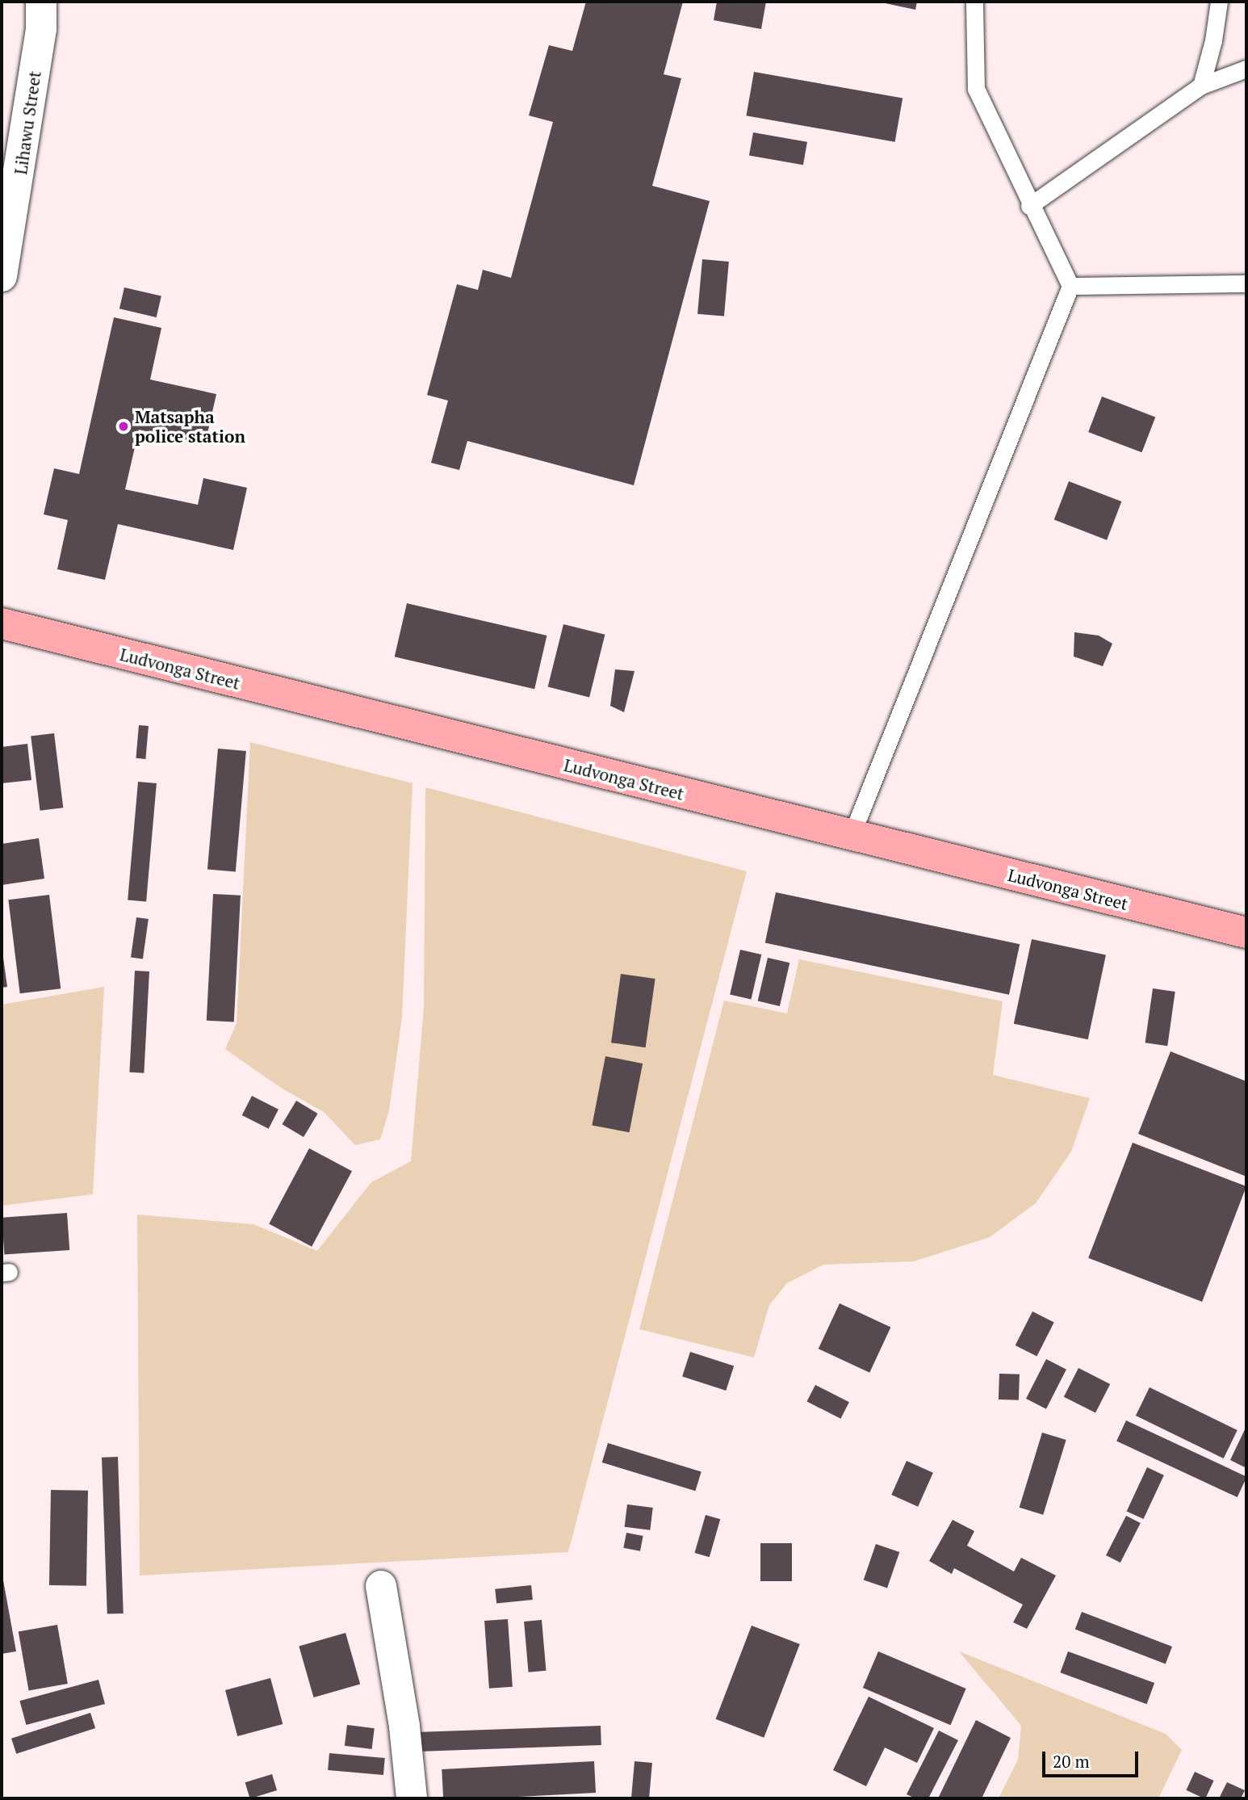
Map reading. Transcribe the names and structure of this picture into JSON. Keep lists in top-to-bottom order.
{
  "streets": {
    "street": ["Lihawu Street", "Ludvonga Street"]
  },
  "places": ["Matsapha police station"],
  "scale_bar": "20 m"
}
